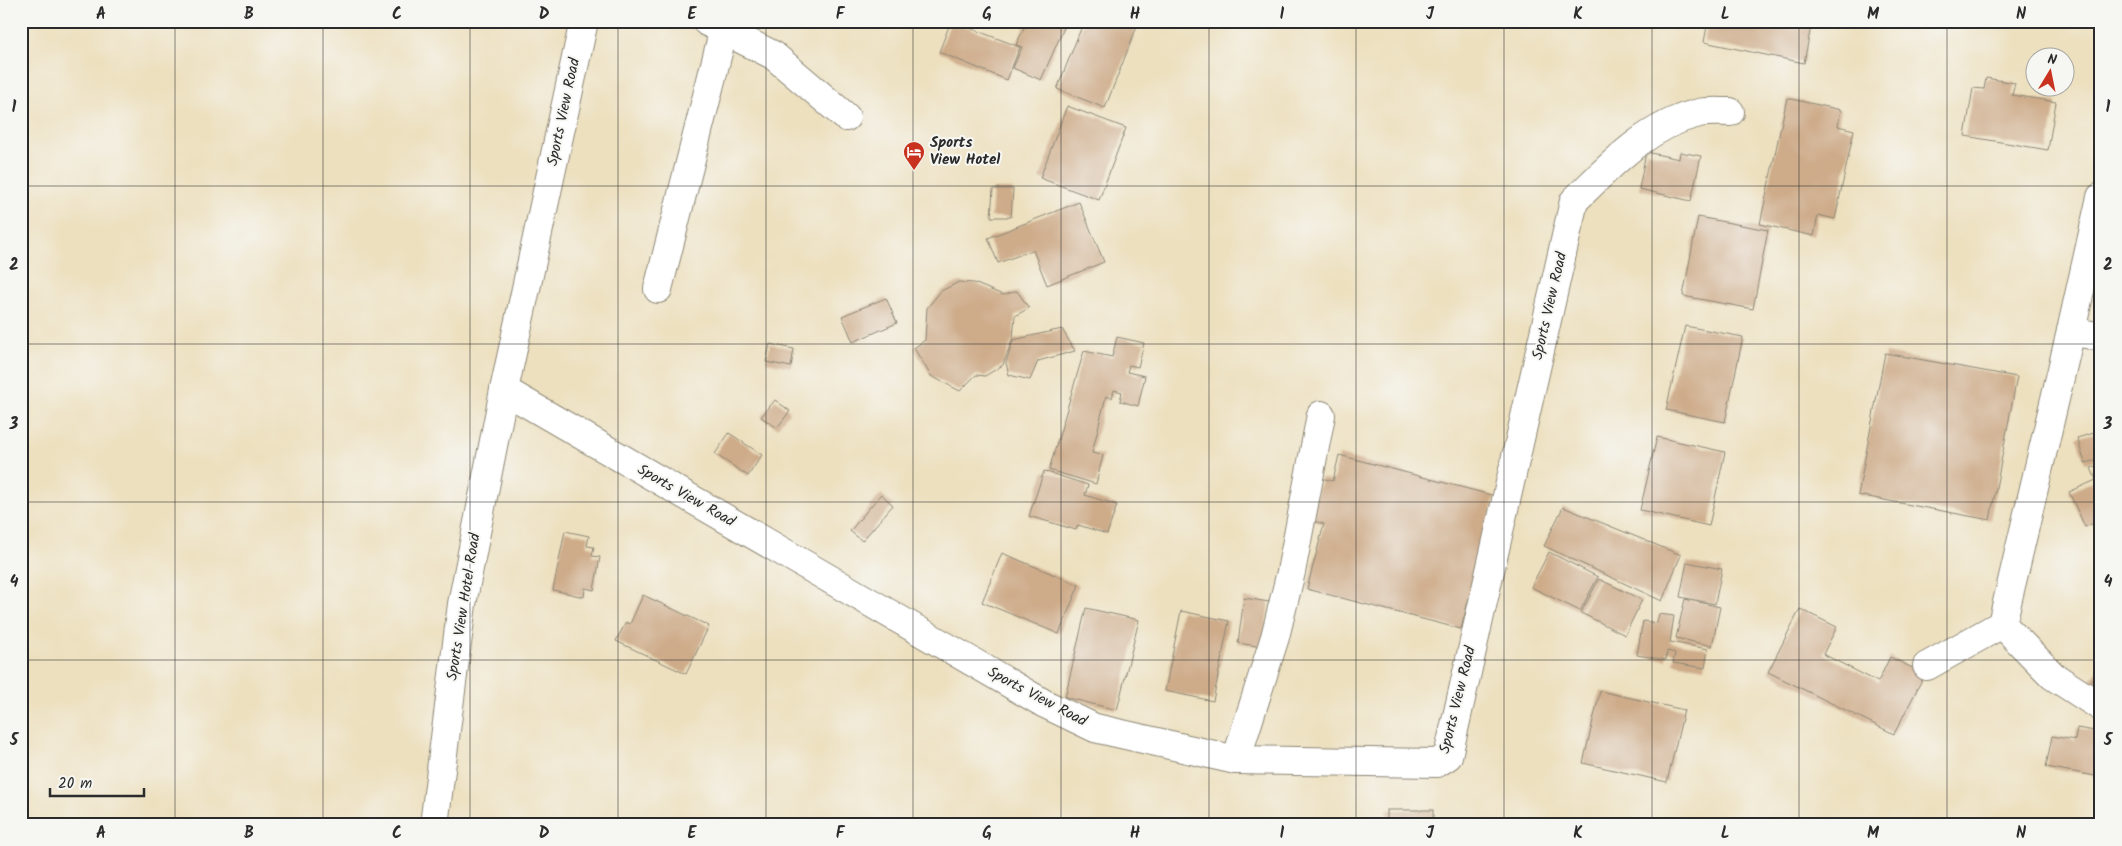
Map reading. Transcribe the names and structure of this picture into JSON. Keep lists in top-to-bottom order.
{
  "streets": {
    "street": ["Sports View Road", "Sports View Hotel Road"]
  },
  "crossings": [
    ["Sports View Road", "Sports View Hotel Road"]
  ],
  "places": {
    "hotel": ["Sports View Hotel"]
  },
  "scale_bar": "20 m",
  "north": "top",
  "grid": {
    "columns": [
      "A",
      "B",
      "C",
      "D",
      "E",
      "F",
      "G",
      "H",
      "I",
      "J",
      "K",
      "L",
      "M",
      "N"
    ],
    "rows": [
      "1",
      "2",
      "3",
      "4",
      "5"
    ]
  }
}
